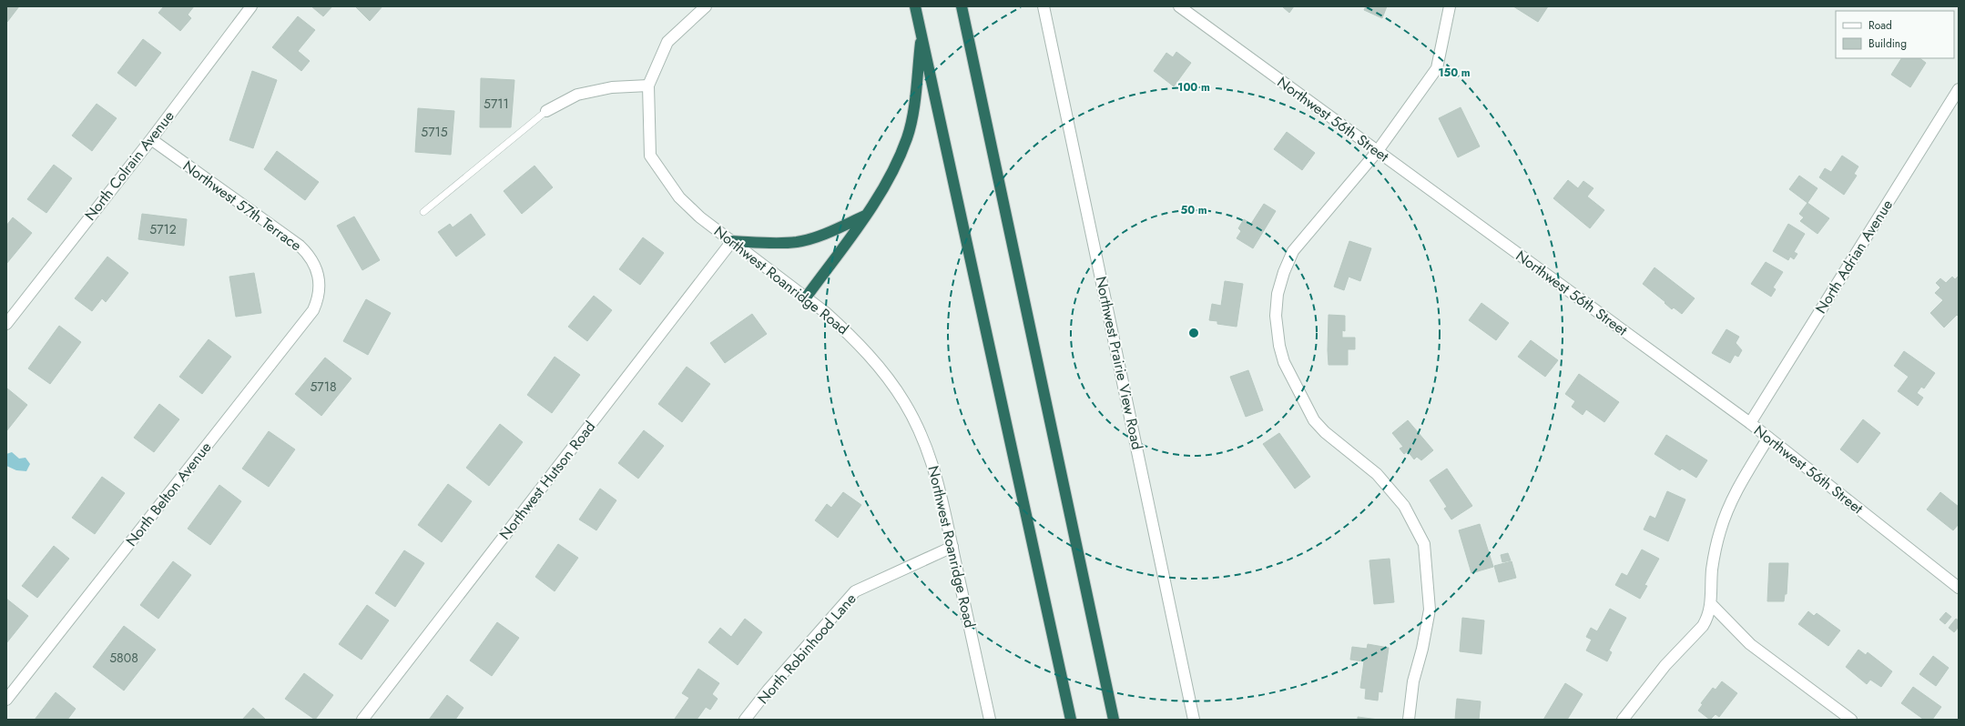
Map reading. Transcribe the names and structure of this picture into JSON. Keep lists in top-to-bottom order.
{
  "streets": {
    "street": [
      "Northwest 56th Street",
      "North Colrain Avenue",
      "Northwest 57th Terrace",
      "North Adrian Avenue",
      "Northwest Roanridge Road",
      "Northwest Prairie View Road",
      "Northwest Hutson Road",
      "North Belton Avenue",
      "North Robinhood Lane"
    ]
  },
  "crossings": [
    ["Northwest 56th Street", "North Adrian Avenue"],
    ["North Colrain Avenue", "Northwest 57th Terrace"],
    ["Northwest 57th Terrace", "North Belton Avenue"],
    ["Northwest Roanridge Road", "Northwest Hutson Road"],
    ["Northwest Roanridge Road", "North Robinhood Lane"]
  ],
  "house_numbers": [
    "5711",
    "5715",
    "5712",
    "5718",
    "5808"
  ],
  "legend": ["Road", "Building"],
  "rings": ["150 m", "100 m", "50 m"]
}
